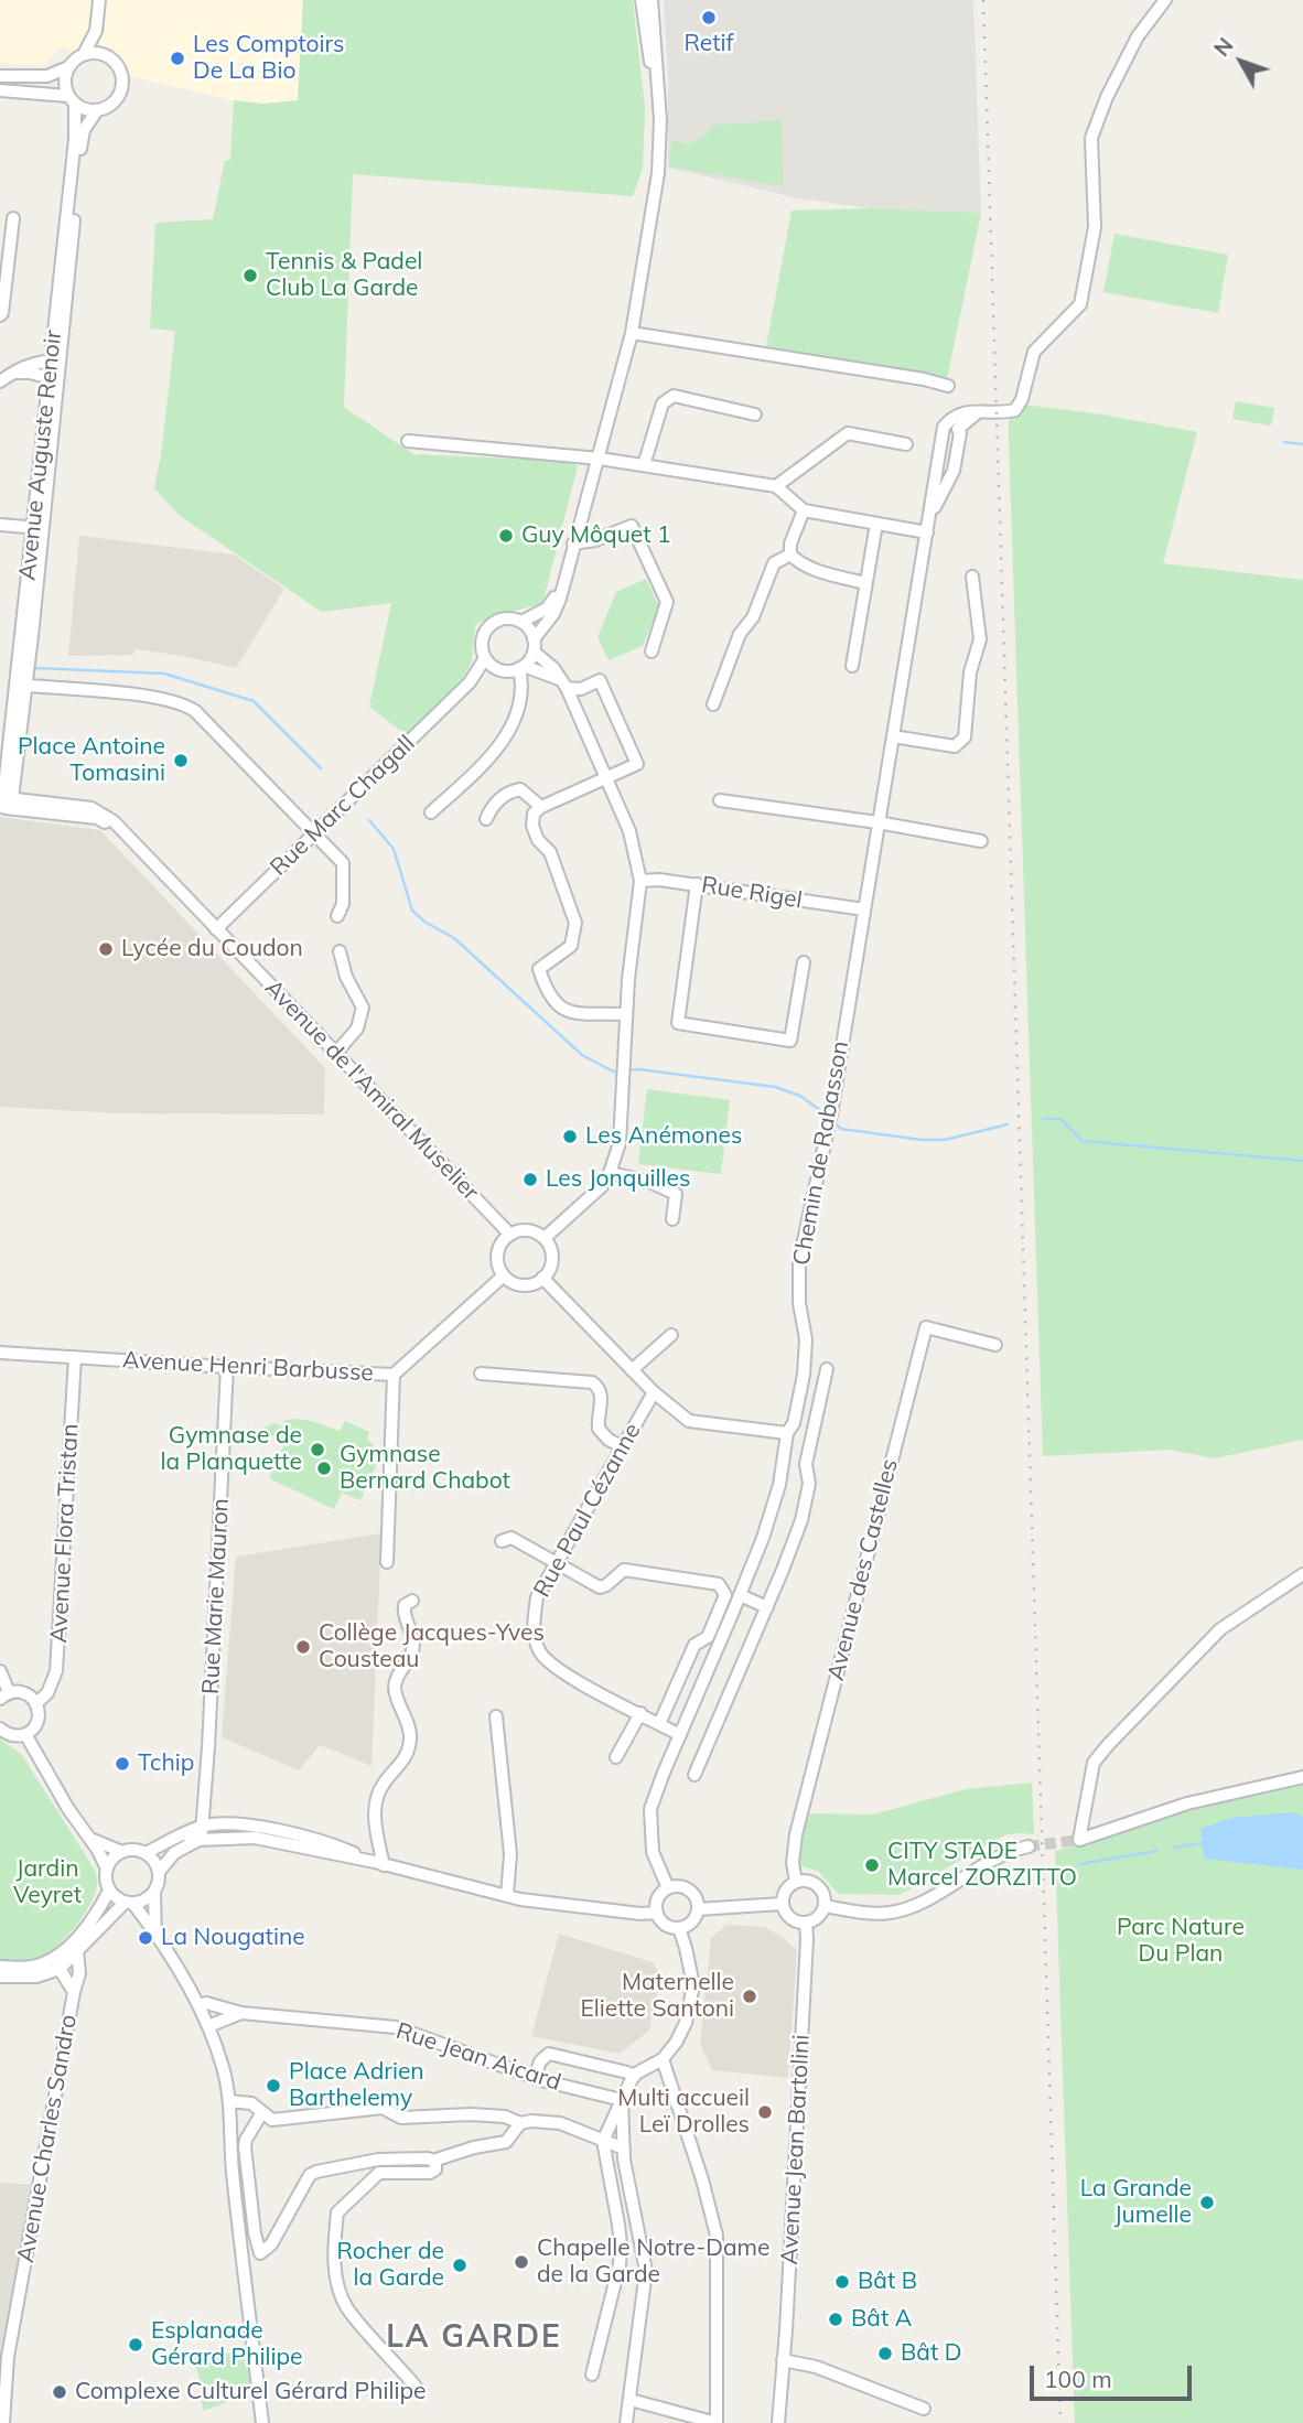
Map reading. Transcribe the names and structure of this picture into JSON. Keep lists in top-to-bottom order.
{
  "streets": {
    "street": [
      "Avenue Auguste Renoir",
      "Rue Marc Chagall",
      "Rue Rigel",
      "Avenue de l'Amiral Muselier",
      "Chemin de Rabasson",
      "Avenue Henri Barbusse",
      "Rue Paul Cézanne",
      "Avenue Flora Tristan",
      "Avenue des Castelles",
      "Rue Marie Mauron",
      "Rue Jean Aicard",
      "Avenue Charles Sandro",
      "Avenue Jean Bartolini"
    ]
  },
  "crossings": [
    ["Avenue Auguste Renoir", "Avenue de l'Amiral Muselier"],
    ["Rue Marc Chagall", "Avenue de l'Amiral Muselier"],
    ["Rue Rigel", "Chemin de Rabasson"],
    ["Avenue de l'Amiral Muselier", "Avenue Henri Barbusse"],
    ["Chemin de Rabasson", "Rue Paul Cézanne"],
    ["Avenue Henri Barbusse", "Avenue Flora Tristan"],
    ["Avenue Henri Barbusse", "Rue Marie Mauron"],
    ["Avenue des Castelles", "Avenue Jean Bartolini"]
  ],
  "districts": ["LA GARDE"],
  "parks": ["Jardin Veyret", "Parc Nature Du Plan"],
  "places": [
    "Retif",
    "Les Comptoirs De La Bio",
    "Tennis & Padel Club La Garde",
    "Guy Môquet 1",
    "Place Antoine Tomasini",
    "Lycée du Coudon",
    "Les Anémones",
    "Les Jonquilles",
    "Gymnase de la Planquette",
    "Gymnase Bernard Chabot",
    "Collège Jacques-Yves Cousteau",
    "Tchip",
    "CITY STADE Marcel ZORZITTO",
    "La Nougatine",
    "Maternelle Eliette Santoni",
    "Place Adrien Barthelemy",
    "Multi accueil Leï Drolles",
    "La Grande Jumelle",
    "Chapelle Notre-Dame de la Garde",
    "Rocher de la Garde",
    "Bât B",
    "Bât A",
    "Esplanade Gérard Philipe",
    "Bât D",
    "Complexe Culturel Gérard Philipe"
  ],
  "scale_bar": "100 m",
  "north": "top left"
}
